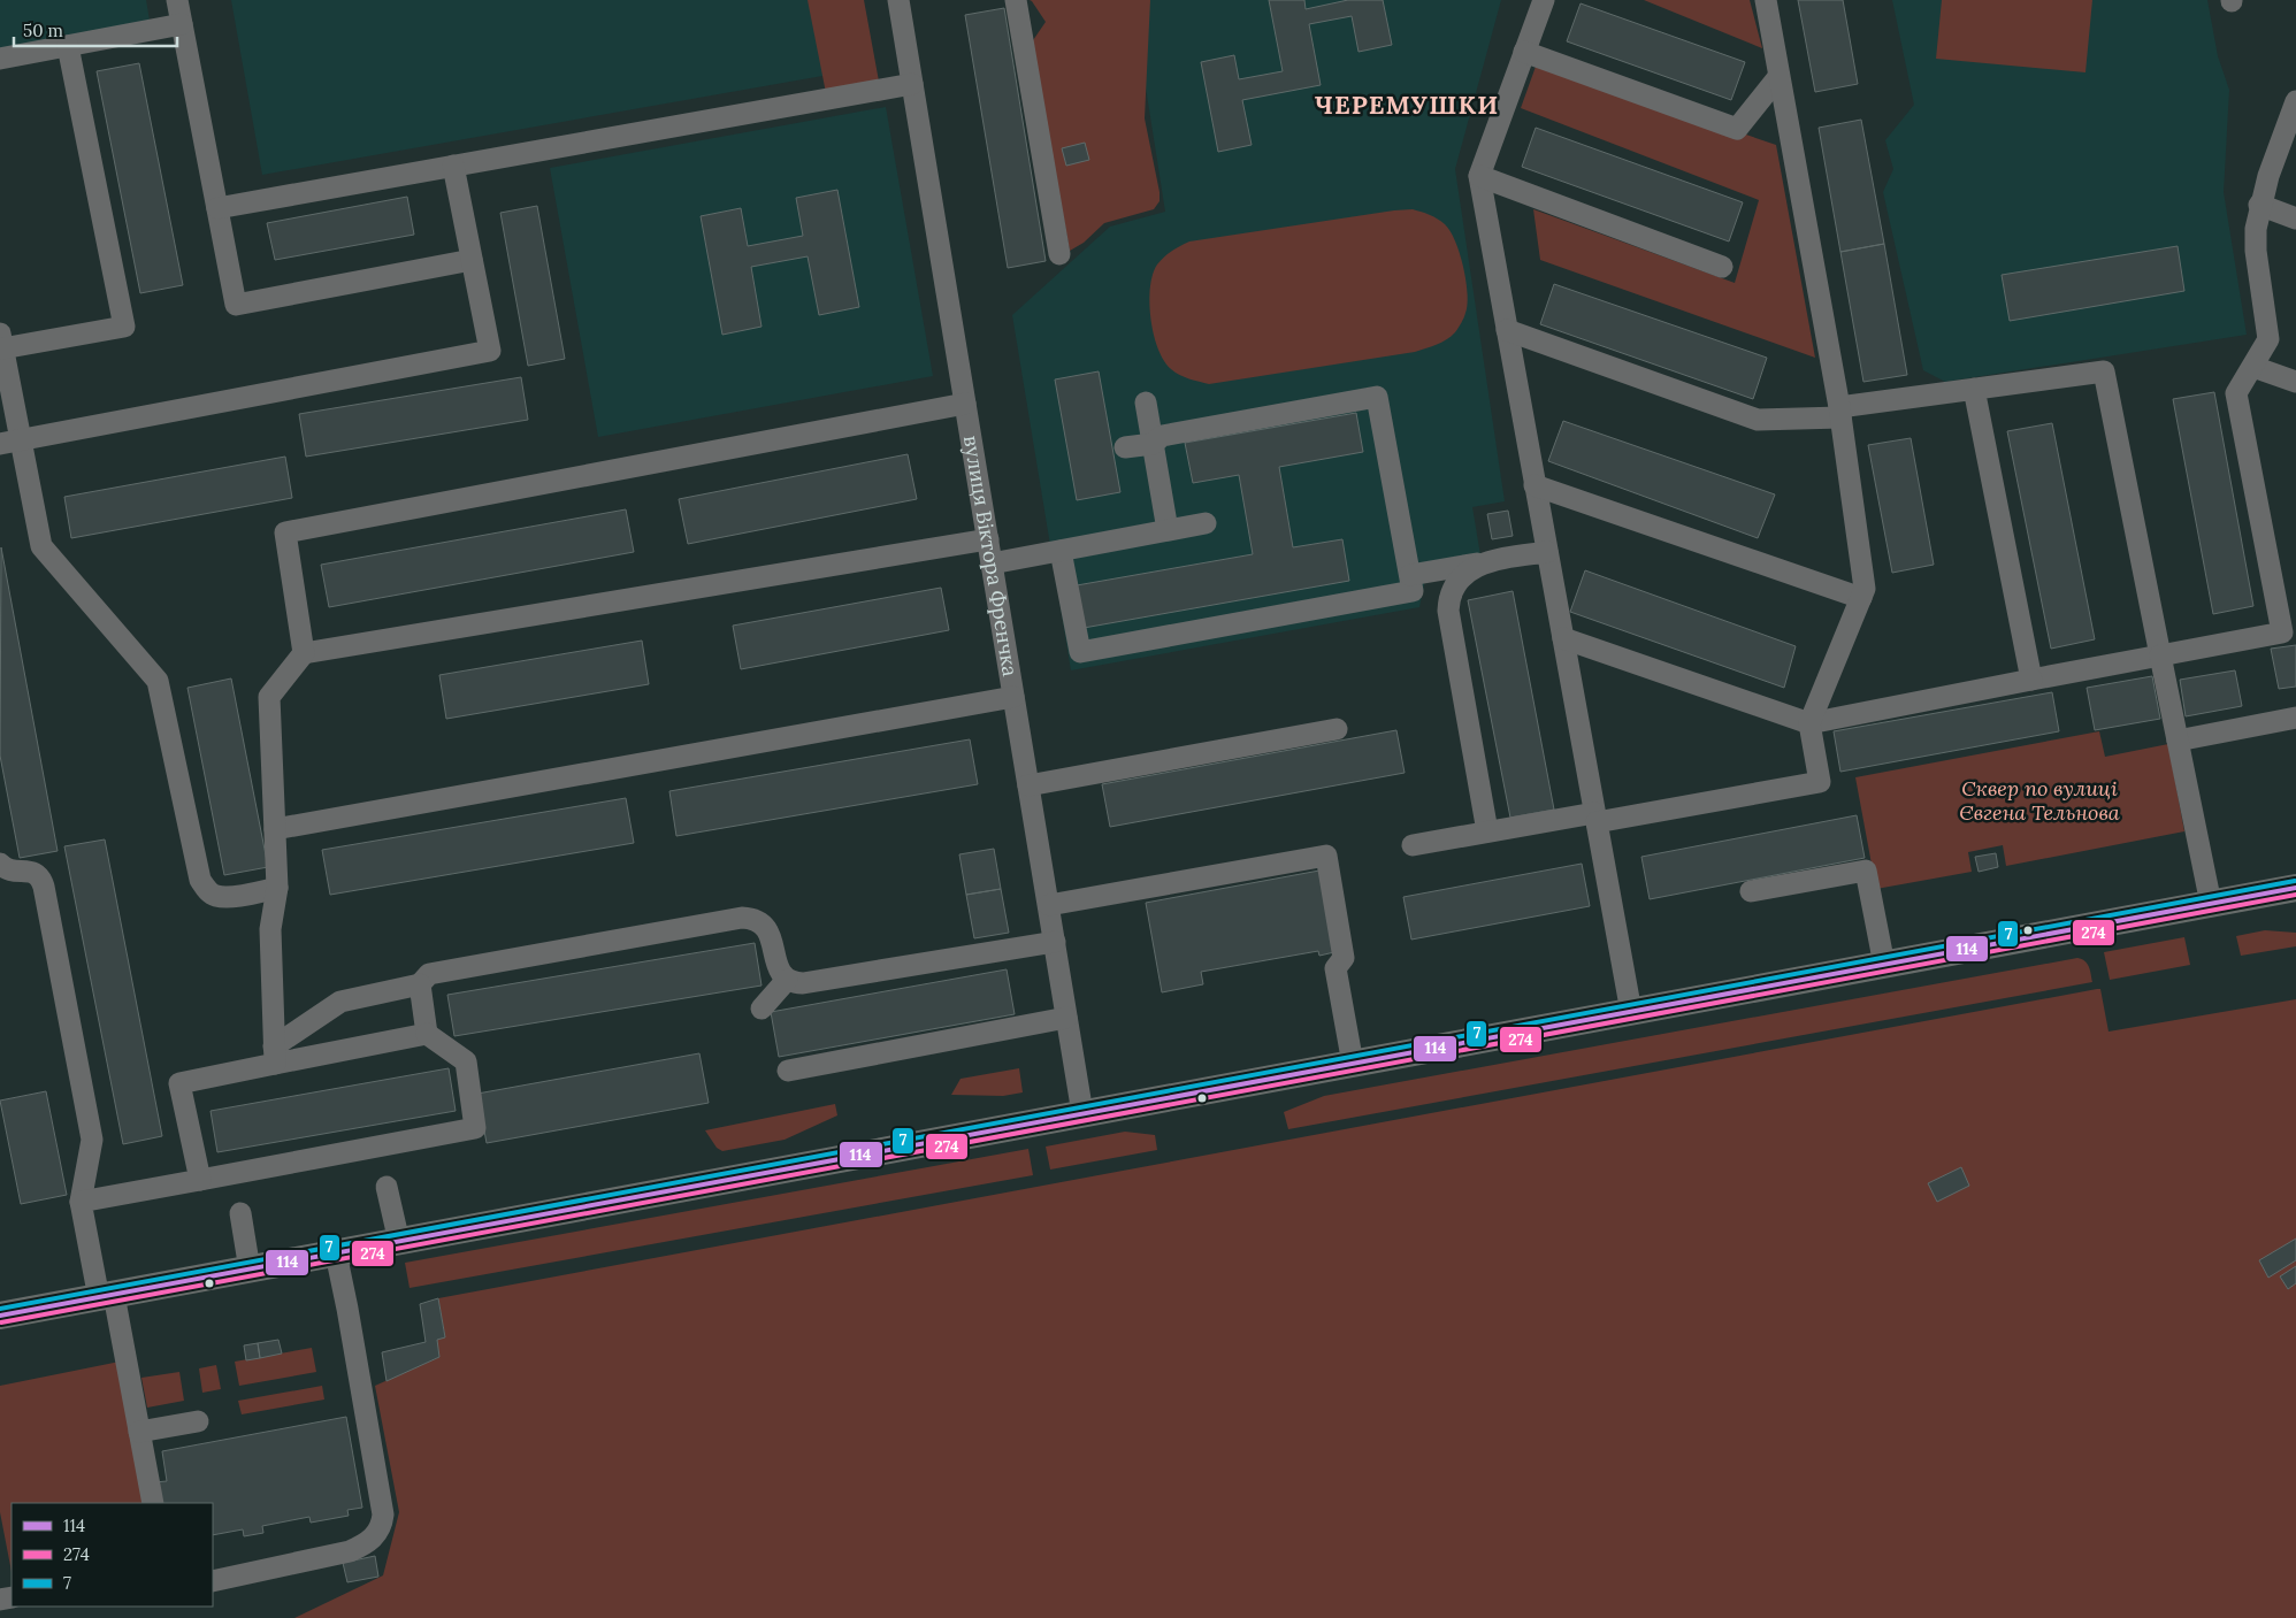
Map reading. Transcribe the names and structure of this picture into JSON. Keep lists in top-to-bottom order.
{
  "streets": {
    "street": ["вулиця Віктора Френчка"]
  },
  "districts": ["ЧЕРЕМУШКИ"],
  "parks": ["Сквер по вулиці Євгена Тельнова"],
  "lines": ["transit line 7", "transit line 114", "transit line 274"],
  "legend": ["114", "274", "7"],
  "scale_bar": "50 m"
}
